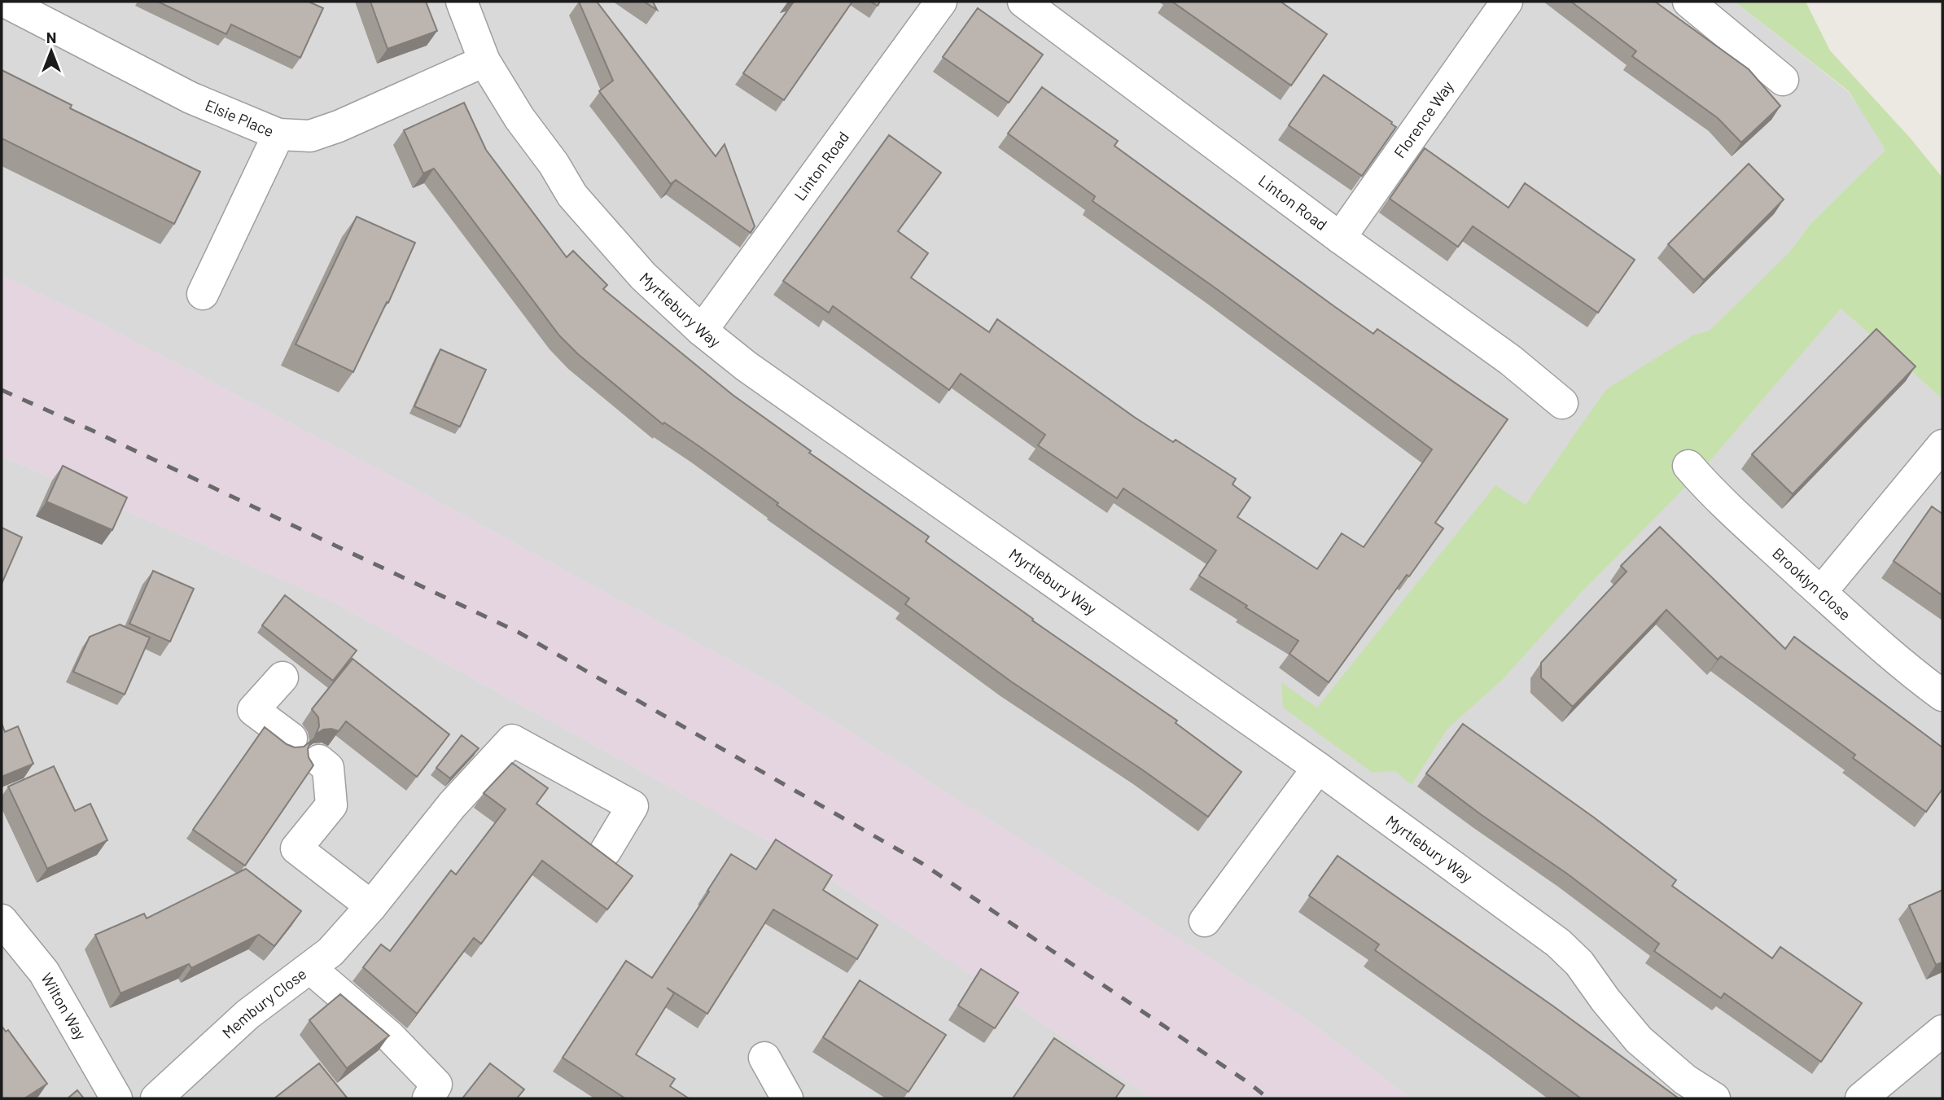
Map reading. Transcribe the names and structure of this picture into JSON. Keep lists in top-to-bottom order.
{
  "streets": {
    "street": [
      "Elsie Place",
      "Florence Way",
      "Linton Road",
      "Myrtlebury Way",
      "Brooklyn Close",
      "Membury Close",
      "Wilton Way"
    ]
  },
  "crossings": [
    ["Elsie Place", "Myrtlebury Way"],
    ["Florence Way", "Linton Road"],
    ["Linton Road", "Myrtlebury Way"]
  ],
  "north": "top"
}
